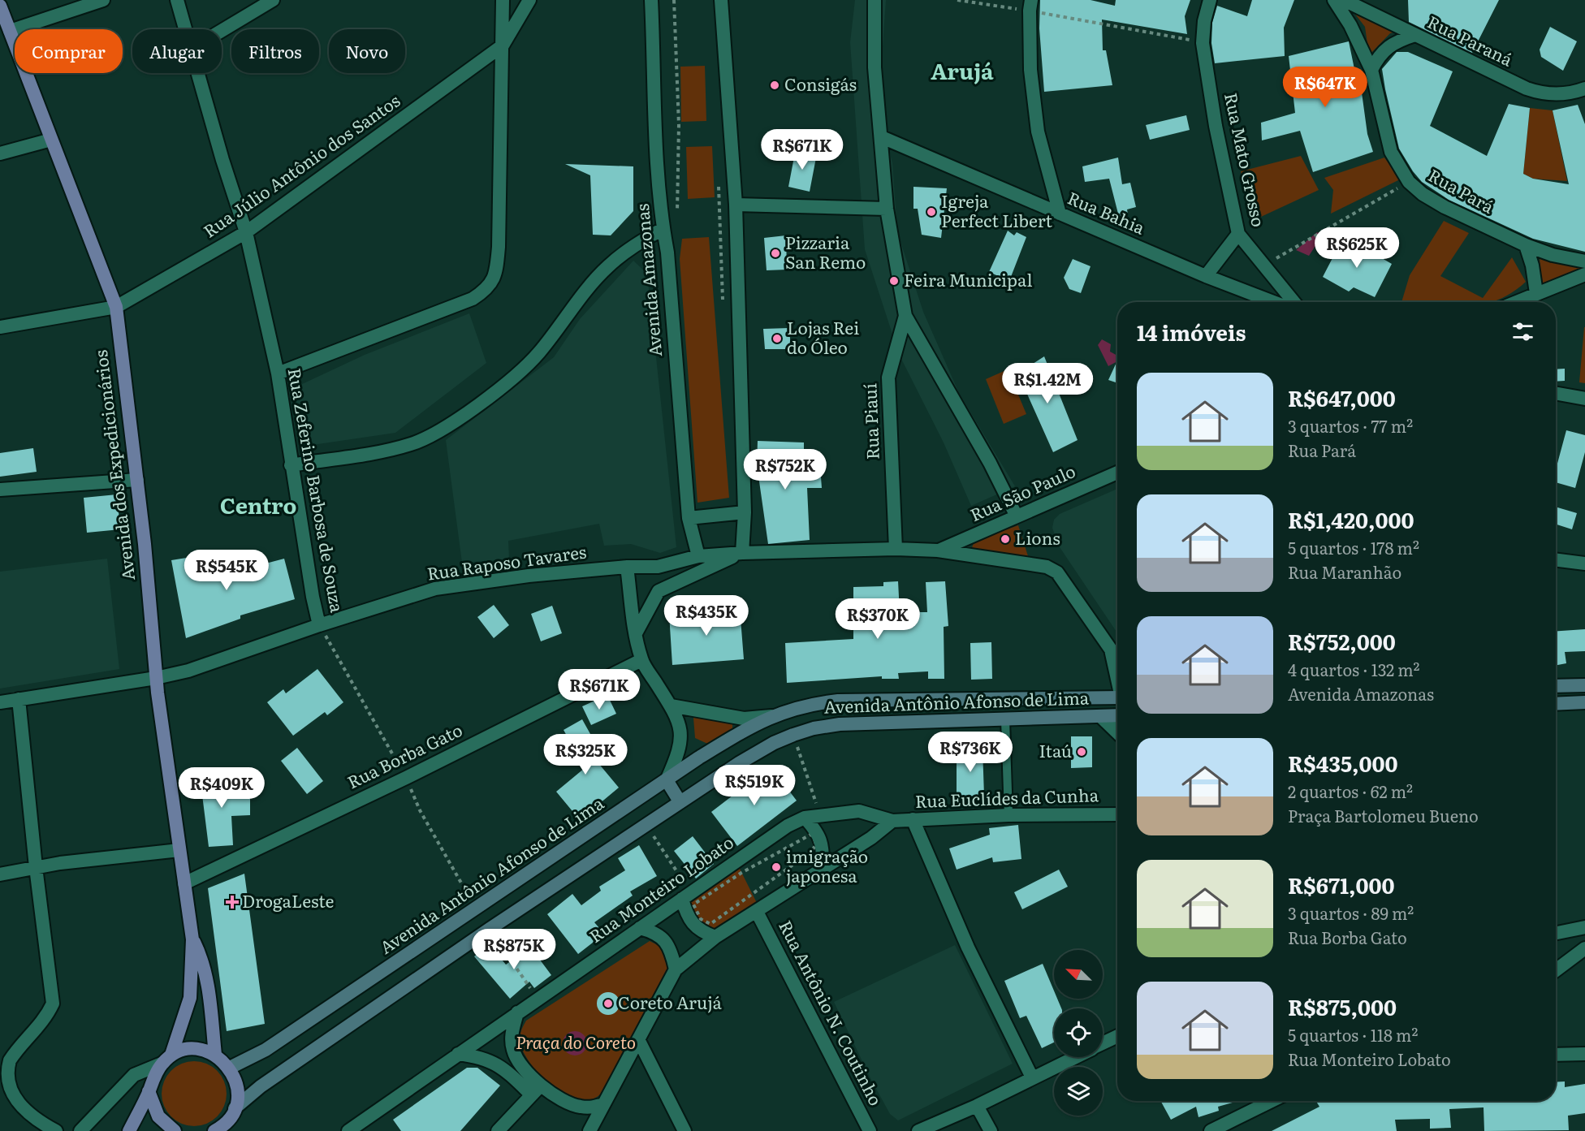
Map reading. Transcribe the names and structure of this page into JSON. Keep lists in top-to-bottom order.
{
  "streets": {
    "main road": ["Avenida dos Expedicionários", "Avenida Antônio Afonso de Lima"],
    "street": [
      "Rua Paraná",
      "Rua Mato Grosso",
      "Rua Júlio Antônio dos Santos",
      "Rua Pará",
      "Rua Bahia",
      "Avenida Amazonas",
      "Rua Piauí",
      "Rua Zeferino Barbosa de Souza",
      "Rua São Paulo",
      "Rua Raposo Tavares",
      "Rua Borba Gato",
      "Rua Euclídes da Cunha",
      "Rua Monteiro Lobato",
      "Rua Antônio N. Coutinho"
    ]
  },
  "crossings": [
    ["Rua Júlio Antônio dos Santos", "Avenida dos Expedicionários"],
    ["Rua Júlio Antônio dos Santos", "Rua Zeferino Barbosa de Souza"],
    ["Rua Bahia", "Rua Piauí"],
    ["Avenida Amazonas", "Rua Raposo Tavares"],
    ["Rua Piauí", "Rua Raposo Tavares"],
    ["Avenida dos Expedicionários", "Rua Raposo Tavares"],
    ["Avenida dos Expedicionários", "Rua Borba Gato"],
    ["Rua Zeferino Barbosa de Souza", "Rua Raposo Tavares"],
    ["Rua Zeferino Barbosa de Souza", "Avenida Antônio Afonso de Lima"],
    ["Rua Zeferino Barbosa de Souza", "Rua Borba Gato"],
    ["Rua São Paulo", "Rua Raposo Tavares"],
    ["Rua Euclídes da Cunha", "Rua Monteiro Lobato"]
  ],
  "districts": ["Arujá", "Centro"],
  "parks": ["Praça do Coreto"],
  "places": {
    "other": [
      "Consigás",
      "Igreja Perfect Libert",
      "Pizzaria San Remo",
      "Feira Municipal",
      "Lojas Rei do Óleo",
      "Lions",
      "Itaú",
      "imigração japonesa",
      "Coreto Arujá"
    ],
    "health": ["DrogaLeste"]
  },
  "north": "top left",
  "page": {
    "chip": [
      "Comprar",
      "Alugar",
      "Filtros",
      "Novo"
    ],
    "price": [
      "R$647K",
      "R$671K",
      "R$625K",
      "R$1.42M",
      "R$752K",
      "R$545K",
      "R$435K",
      "R$370K",
      "R$671K",
      "R$736K",
      "R$325K",
      "R$519K",
      "R$409K",
      "R$875K"
    ],
    "heading": "14 imóveis",
    "list": [
      {
        "name": "R$647,000",
        "note": "3 quartos · 77 m² · Rua Pará"
      },
      {
        "name": "R$1,420,000",
        "note": "5 quartos · 178 m² · Rua Maranhão"
      },
      {
        "name": "R$752,000",
        "note": "4 quartos · 132 m² · Avenida Amazonas"
      },
      {
        "name": "R$435,000",
        "note": "2 quartos · 62 m² · Praça Bartolomeu Bueno"
      },
      {
        "name": "R$671,000",
        "note": "3 quartos · 89 m² · Rua Borba Gato"
      },
      {
        "name": "R$875,000",
        "note": "5 quartos · 118 m² · Rua Monteiro Lobato"
      }
    ]
  }
}
